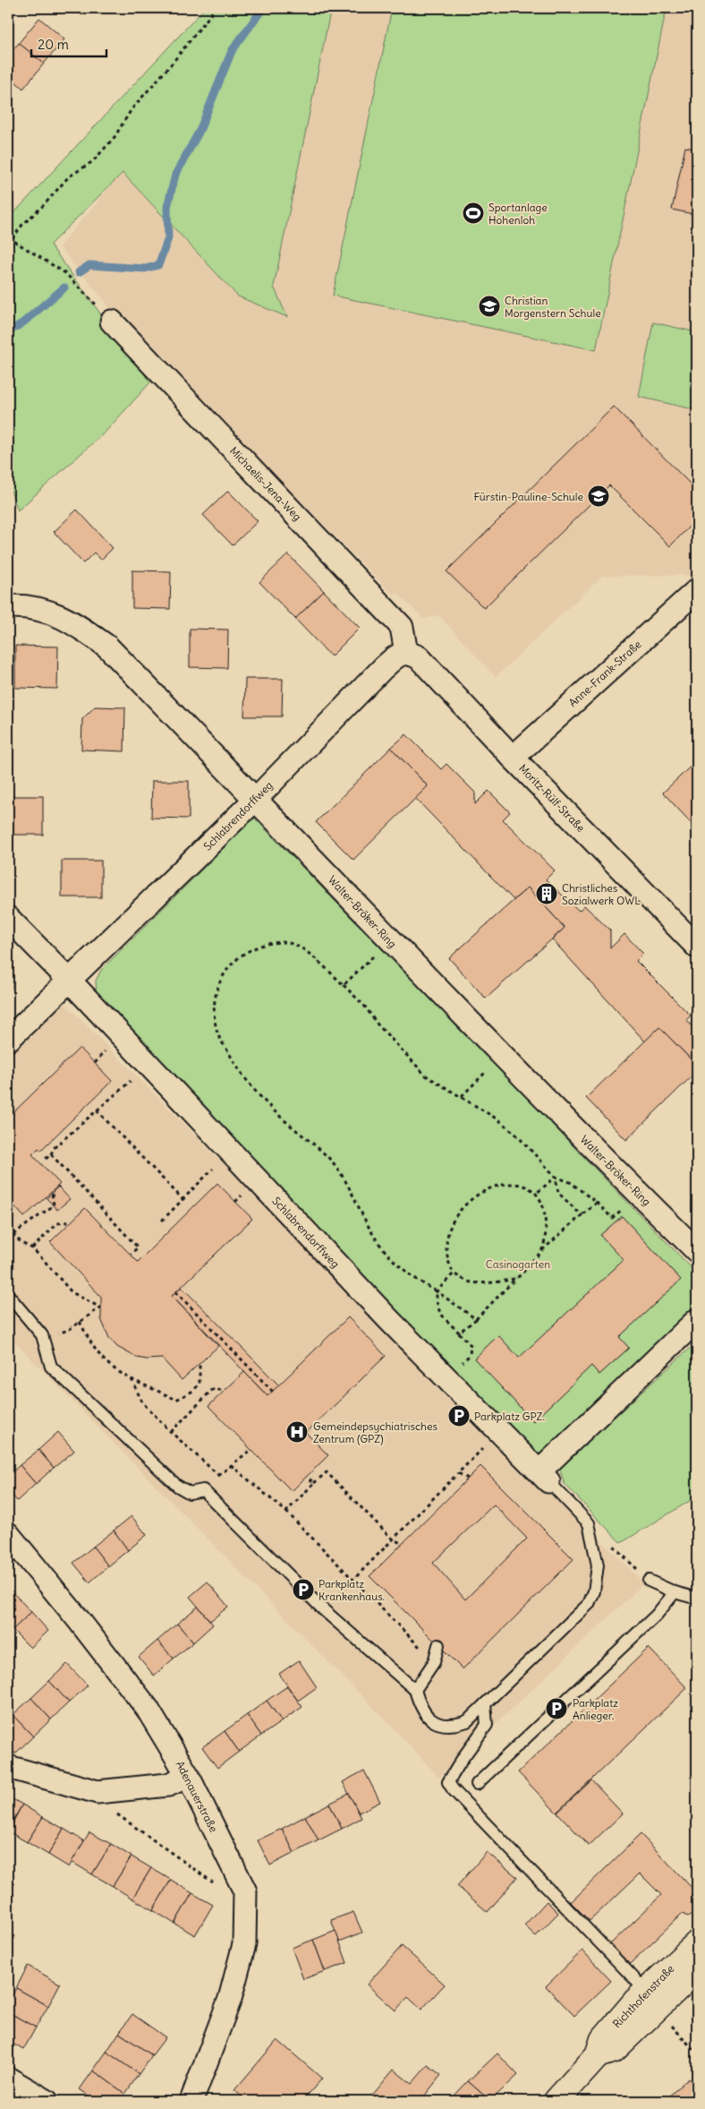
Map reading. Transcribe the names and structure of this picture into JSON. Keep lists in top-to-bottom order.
{
  "streets": {
    "street": [
      "Michaelis-Jena-Weg",
      "Anne-Frank-Straße",
      "Moritz-Rülf-Straße",
      "Schlabrendorffweg",
      "Walter-Bröker-Ring",
      "Adenauerstraße",
      "Richthofenstraße"
    ]
  },
  "crossings": [
    ["Michaelis-Jena-Weg", "Moritz-Rülf-Straße"],
    ["Michaelis-Jena-Weg", "Schlabrendorffweg"],
    ["Anne-Frank-Straße", "Moritz-Rülf-Straße"],
    ["Moritz-Rülf-Straße", "Schlabrendorffweg"],
    ["Schlabrendorffweg", "Walter-Bröker-Ring"]
  ],
  "parks": ["Casinogarten"],
  "places": {
    "sports": ["Sportanlage Hohenloh"],
    "school or university": ["Christian Morgenstern Schule", "Fürstin-Pauline-Schule"],
    "building": ["Christliches Sozialwerk OWL"],
    "parking": ["Parkplatz GPZ.", "Parkplatz Krankenhaus.", "Parkplatz Anlieger."],
    "hospital": ["Gemeindepsychiatrisches Zentrum (GPZ)"]
  },
  "scale_bar": "20 m"
}
